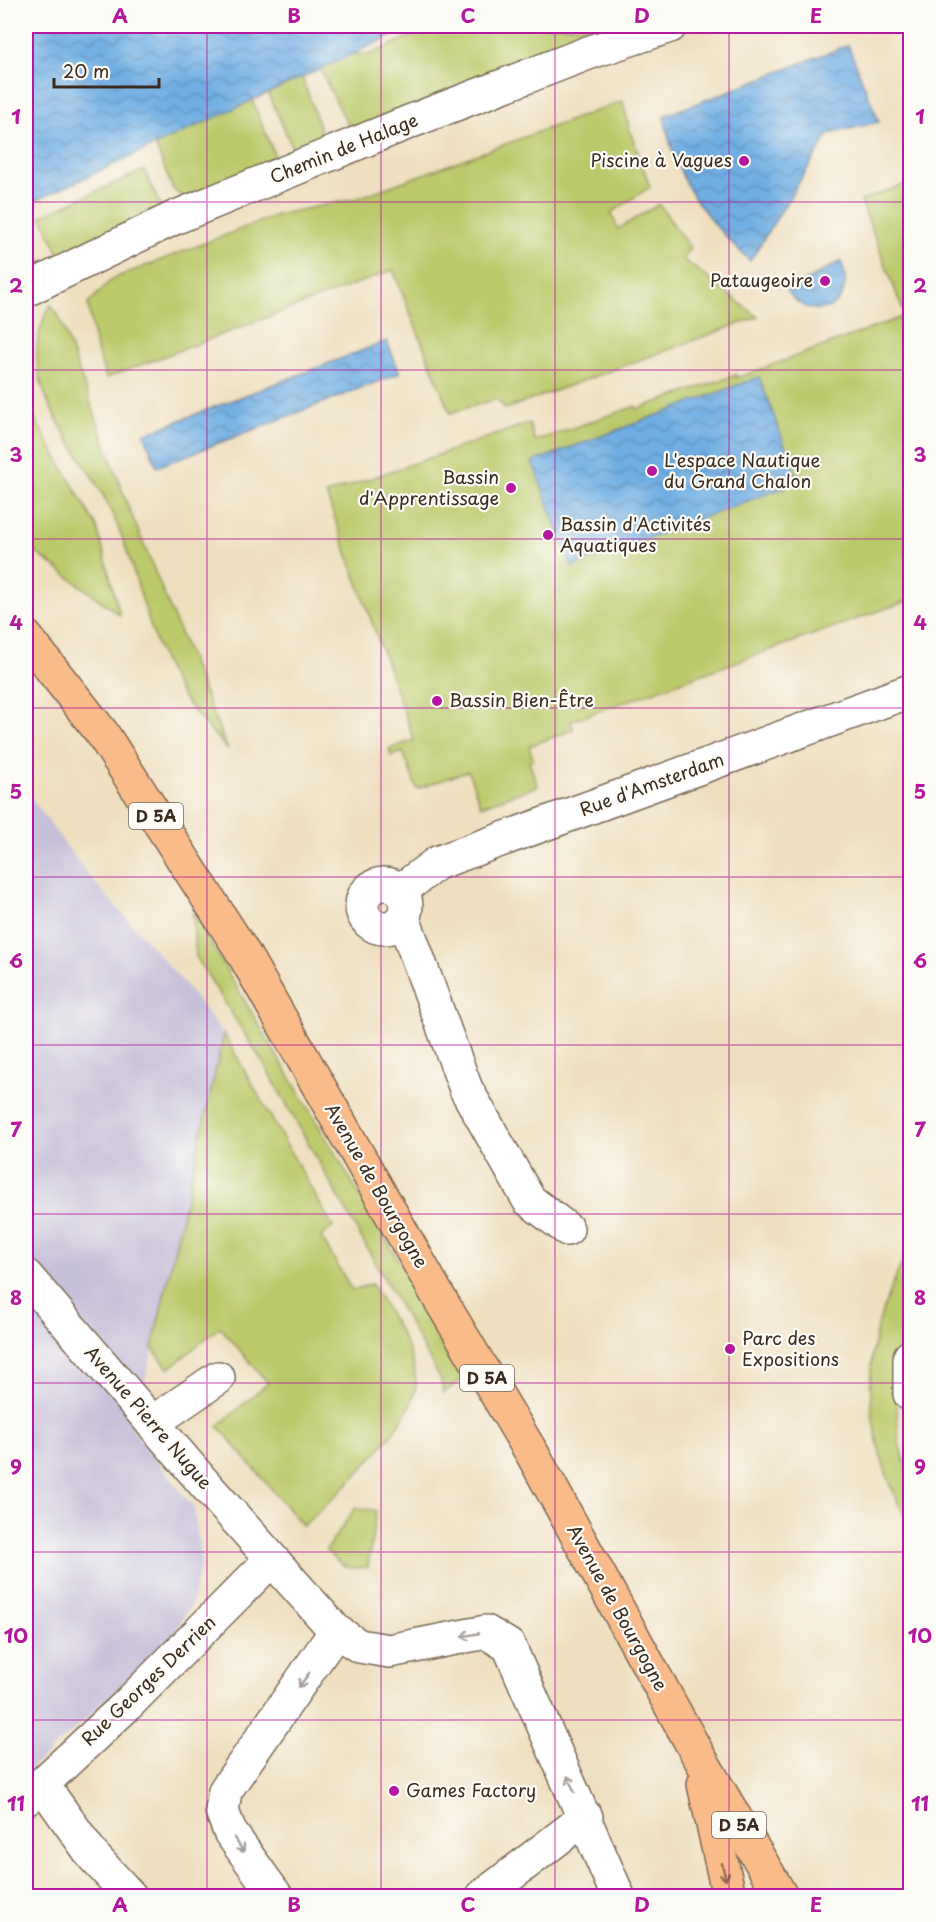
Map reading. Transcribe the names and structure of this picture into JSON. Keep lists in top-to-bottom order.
{
  "streets": {
    "main road": ["D 5A", "Avenue de Bourgogne"],
    "street": [
      "Chemin de Halage",
      "Rue d'Amsterdam",
      "Avenue Pierre Nugue",
      "Rue Georges Derrien"
    ]
  },
  "crossings": [
    ["Avenue Pierre Nugue", "Rue Georges Derrien"]
  ],
  "places": [
    "Piscine à Vagues",
    "Pataugeoire",
    "L'espace Nautique du Grand Chalon",
    "Bassin d'Apprentissage",
    "Bassin d'Activités Aquatiques",
    "Bassin Bien-Être",
    "Parc des Expositions",
    "Games Factory"
  ],
  "scale_bar": "20 m",
  "grid": {
    "columns": [
      "A",
      "B",
      "C",
      "D",
      "E"
    ],
    "rows": [
      "1",
      "2",
      "3",
      "4",
      "5",
      "6",
      "7",
      "8",
      "9",
      "10",
      "11"
    ]
  }
}
